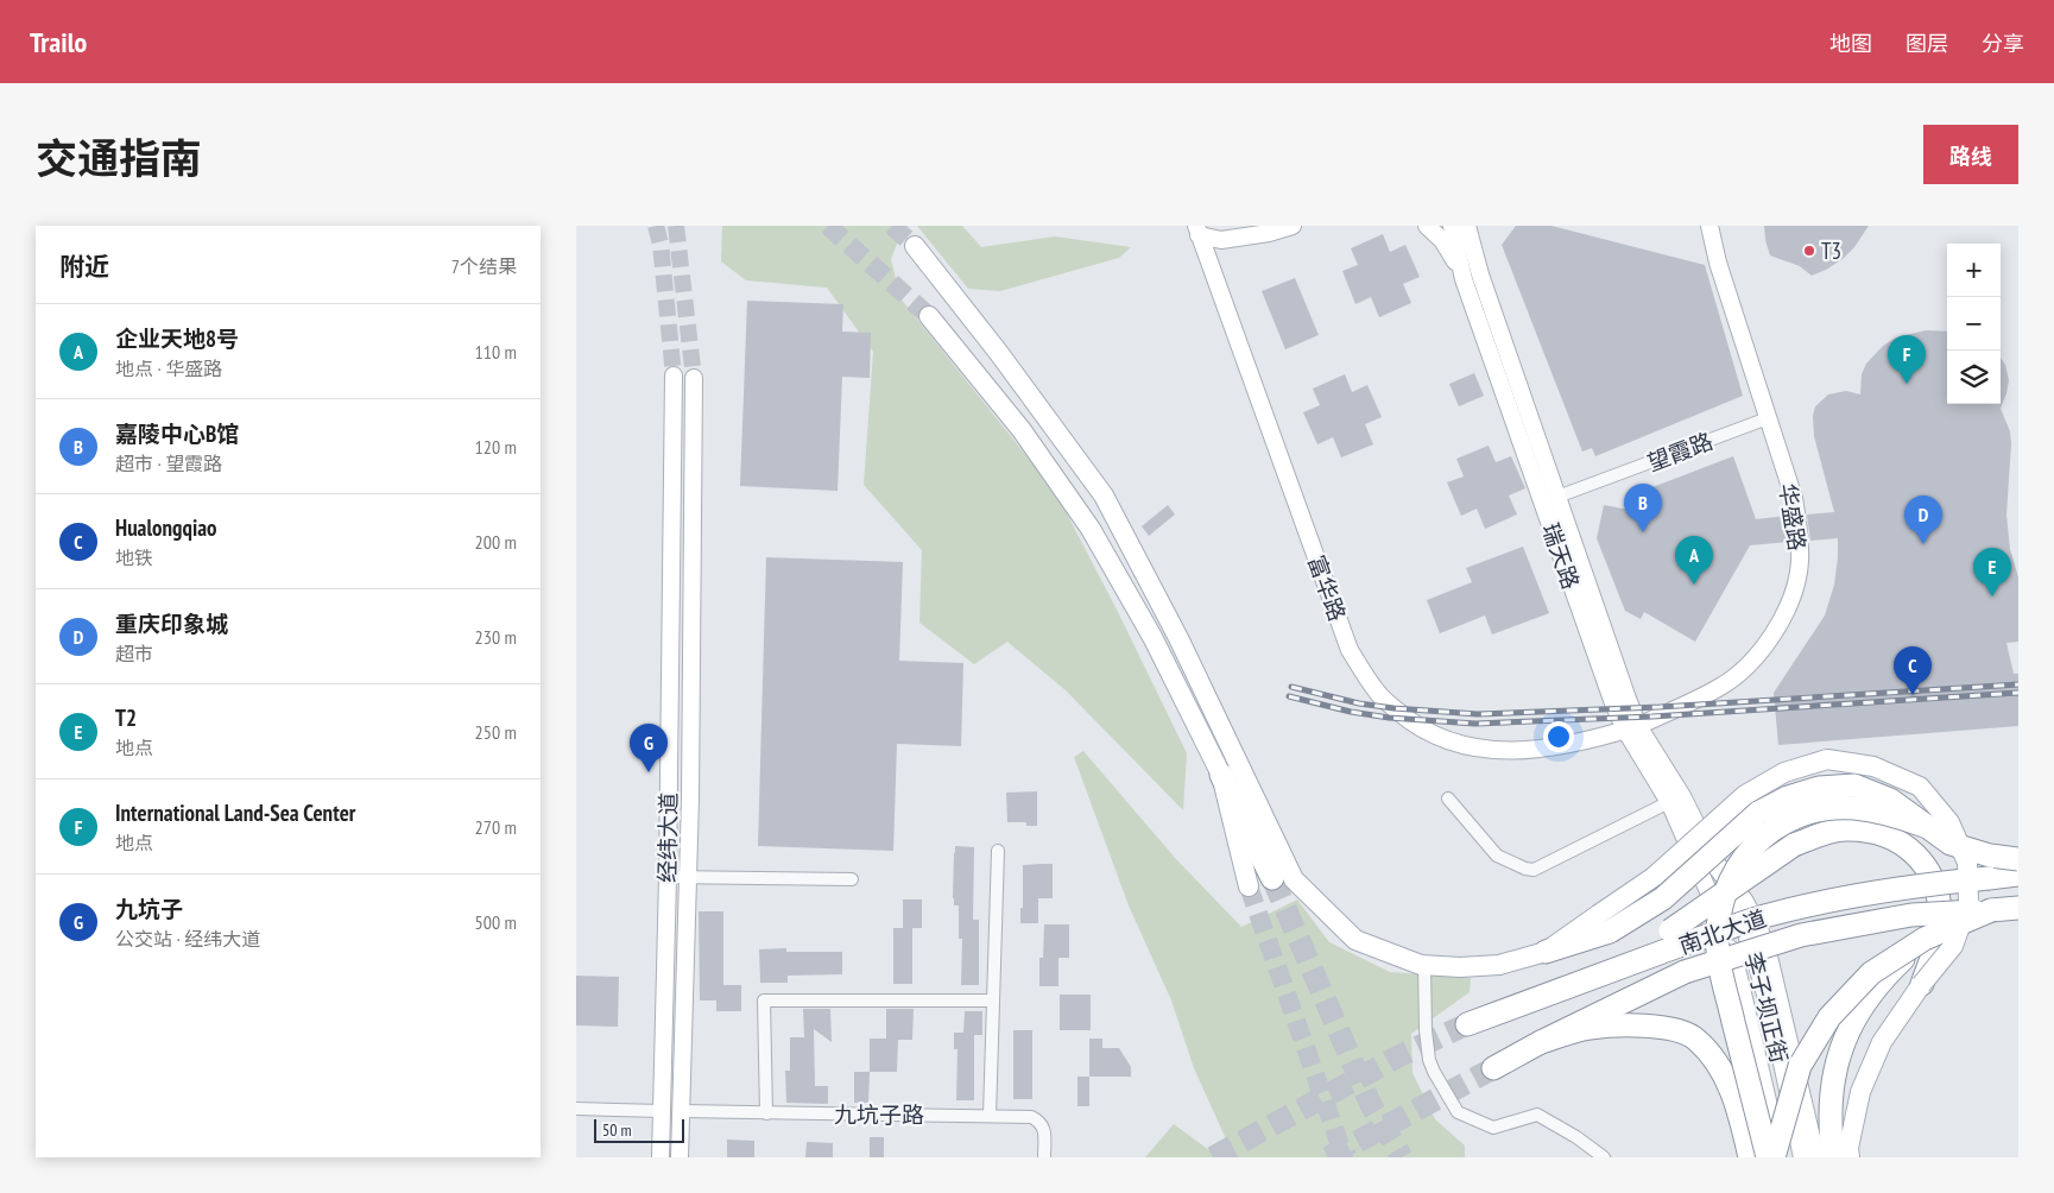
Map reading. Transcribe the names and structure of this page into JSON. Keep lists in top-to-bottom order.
{
  "streets": {
    "highway": ["南北大道"],
    "main road": [
      "华盛路",
      "瑞天路",
      "富华路",
      "经纬大道",
      "李子坝正街"
    ],
    "street": ["望霞路", "九坑子路"]
  },
  "crossings": [
    ["望霞路", "华盛路"],
    ["望霞路", "瑞天路"],
    ["华盛路", "瑞天路"],
    ["华盛路", "富华路"],
    ["瑞天路", "富华路"],
    ["瑞天路", "李子坝正街"],
    ["经纬大道", "九坑子路"]
  ],
  "places": ["T3"],
  "scale_bar": "50 m",
  "page": {
    "header": "Trailo",
    "nav": ["地图", "图层", "分享"],
    "title": "交通指南",
    "buttons": "路线",
    "heading": ["附近", "7个结果"],
    "map_buttons": ["+", "−"],
    "list": [
      {
        "mark": "A",
        "name": "企业天地8号",
        "note": "地点 · 华盛路",
        "value": "110 m"
      },
      {
        "mark": "B",
        "name": "嘉陵中心B馆",
        "note": "超市 · 望霞路",
        "value": "120 m"
      },
      {
        "mark": "C",
        "name": "Hualongqiao",
        "note": "地铁",
        "value": "200 m"
      },
      {
        "mark": "D",
        "name": "重庆印象城",
        "note": "超市",
        "value": "230 m"
      },
      {
        "mark": "E",
        "name": "T2",
        "note": "地点",
        "value": "250 m"
      },
      {
        "mark": "F",
        "name": "International Land-Sea Center",
        "note": "地点",
        "value": "270 m"
      },
      {
        "mark": "G",
        "name": "九坑子",
        "note": "公交站 · 经纬大道",
        "value": "500 m"
      }
    ],
    "pins": [
      "F",
      "B",
      "D",
      "A",
      "E",
      "C",
      "G"
    ],
    "scale": "50 m"
  }
}
